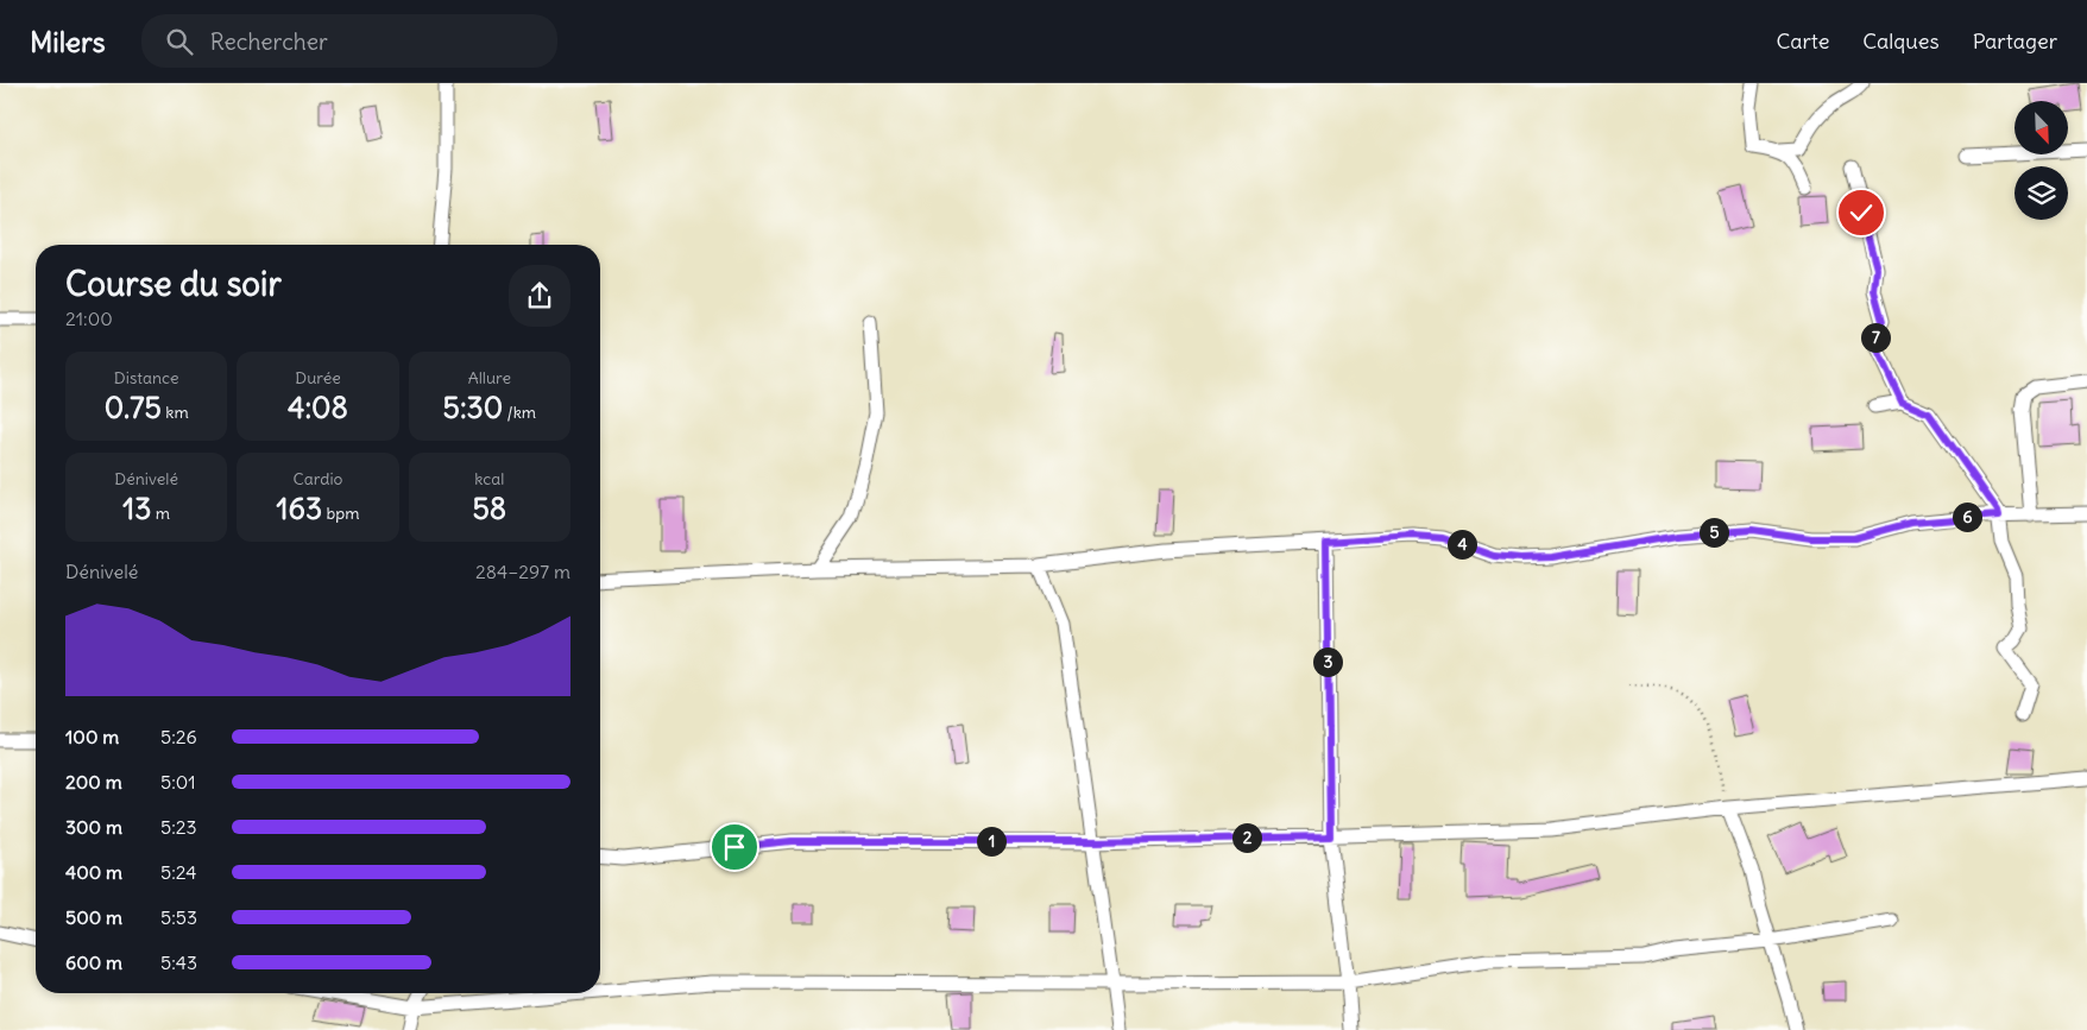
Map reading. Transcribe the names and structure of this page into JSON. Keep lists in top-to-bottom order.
{
  "north": "bottom right",
  "page": {
    "header": "Milers",
    "search": "Rechercher",
    "nav": ["Carte", "Calques", "Partager"],
    "heading": ["Course du soir", "21:00"],
    "pins": [
      "7",
      "6",
      "5",
      "4",
      "3",
      "2",
      "1"
    ],
    "stats": [
      ["Distance", "0.75 km"],
      ["Durée", "4:08"],
      ["Allure", "5:30 /km"],
      ["Dénivelé", "13 m"],
      ["Cardio", "163 bpm"],
      ["kcal", "58"]
    ],
    "chart": ["Dénivelé", "284–297 m"],
    "list": [
      {
        "name": "100 m",
        "note": "5:26"
      },
      {
        "name": "200 m",
        "note": "5:01"
      },
      {
        "name": "300 m",
        "note": "5:23"
      },
      {
        "name": "400 m",
        "note": "5:24"
      },
      {
        "name": "500 m",
        "note": "5:53"
      },
      {
        "name": "600 m",
        "note": "5:43"
      }
    ]
  }
}
